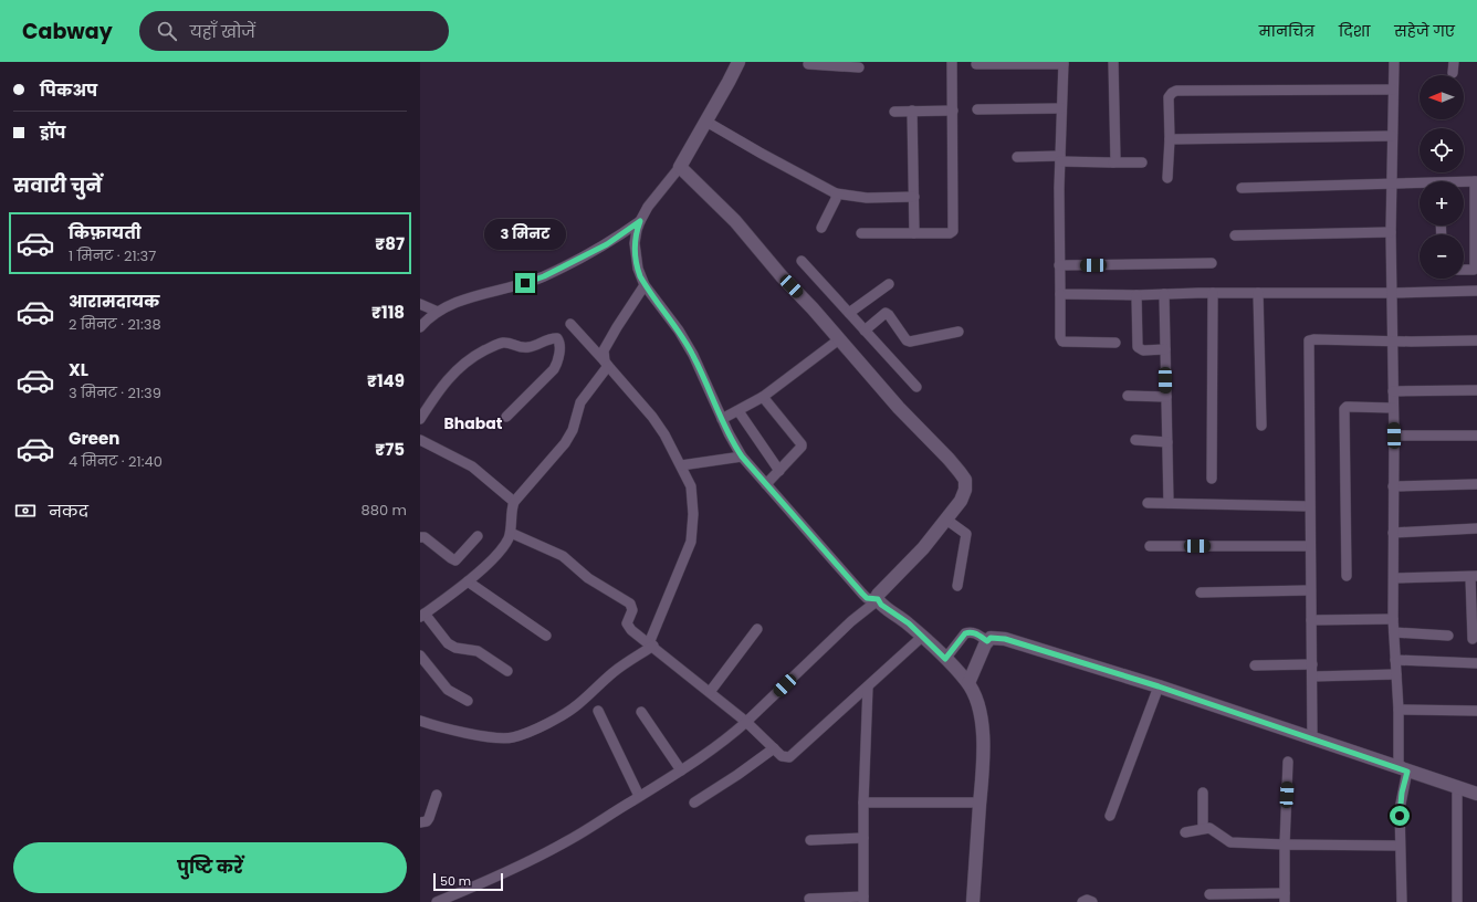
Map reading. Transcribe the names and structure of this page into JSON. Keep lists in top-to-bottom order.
{
  "districts": ["Bhabat"],
  "scale_bar": "50 m",
  "north": "left",
  "page": {
    "header": "Cabway",
    "search": "यहाँ खोजें",
    "nav": ["मानचित्र", "दिशा", "सहेजे गए"],
    "banner": ["पिकअप", "ड्रॉप"],
    "map_buttons": ["+", "−"],
    "heading": "सवारी चुनें",
    "list": [
      {
        "name": "किफ़ायती",
        "note": "1 मिनट · 21:37",
        "value": "₹87"
      },
      {
        "name": "आरामदायक",
        "note": "2 मिनट · 21:38",
        "value": "₹118"
      },
      {
        "name": "XL",
        "note": "3 मिनट · 21:39",
        "value": "₹149"
      },
      {
        "name": "Green",
        "note": "4 मिनट · 21:40",
        "value": "₹75"
      }
    ],
    "bubble": "3 मिनट",
    "pay": ["नकद", "880 m"],
    "buttons": "पुष्टि करें",
    "scale": "50 m"
  }
}
